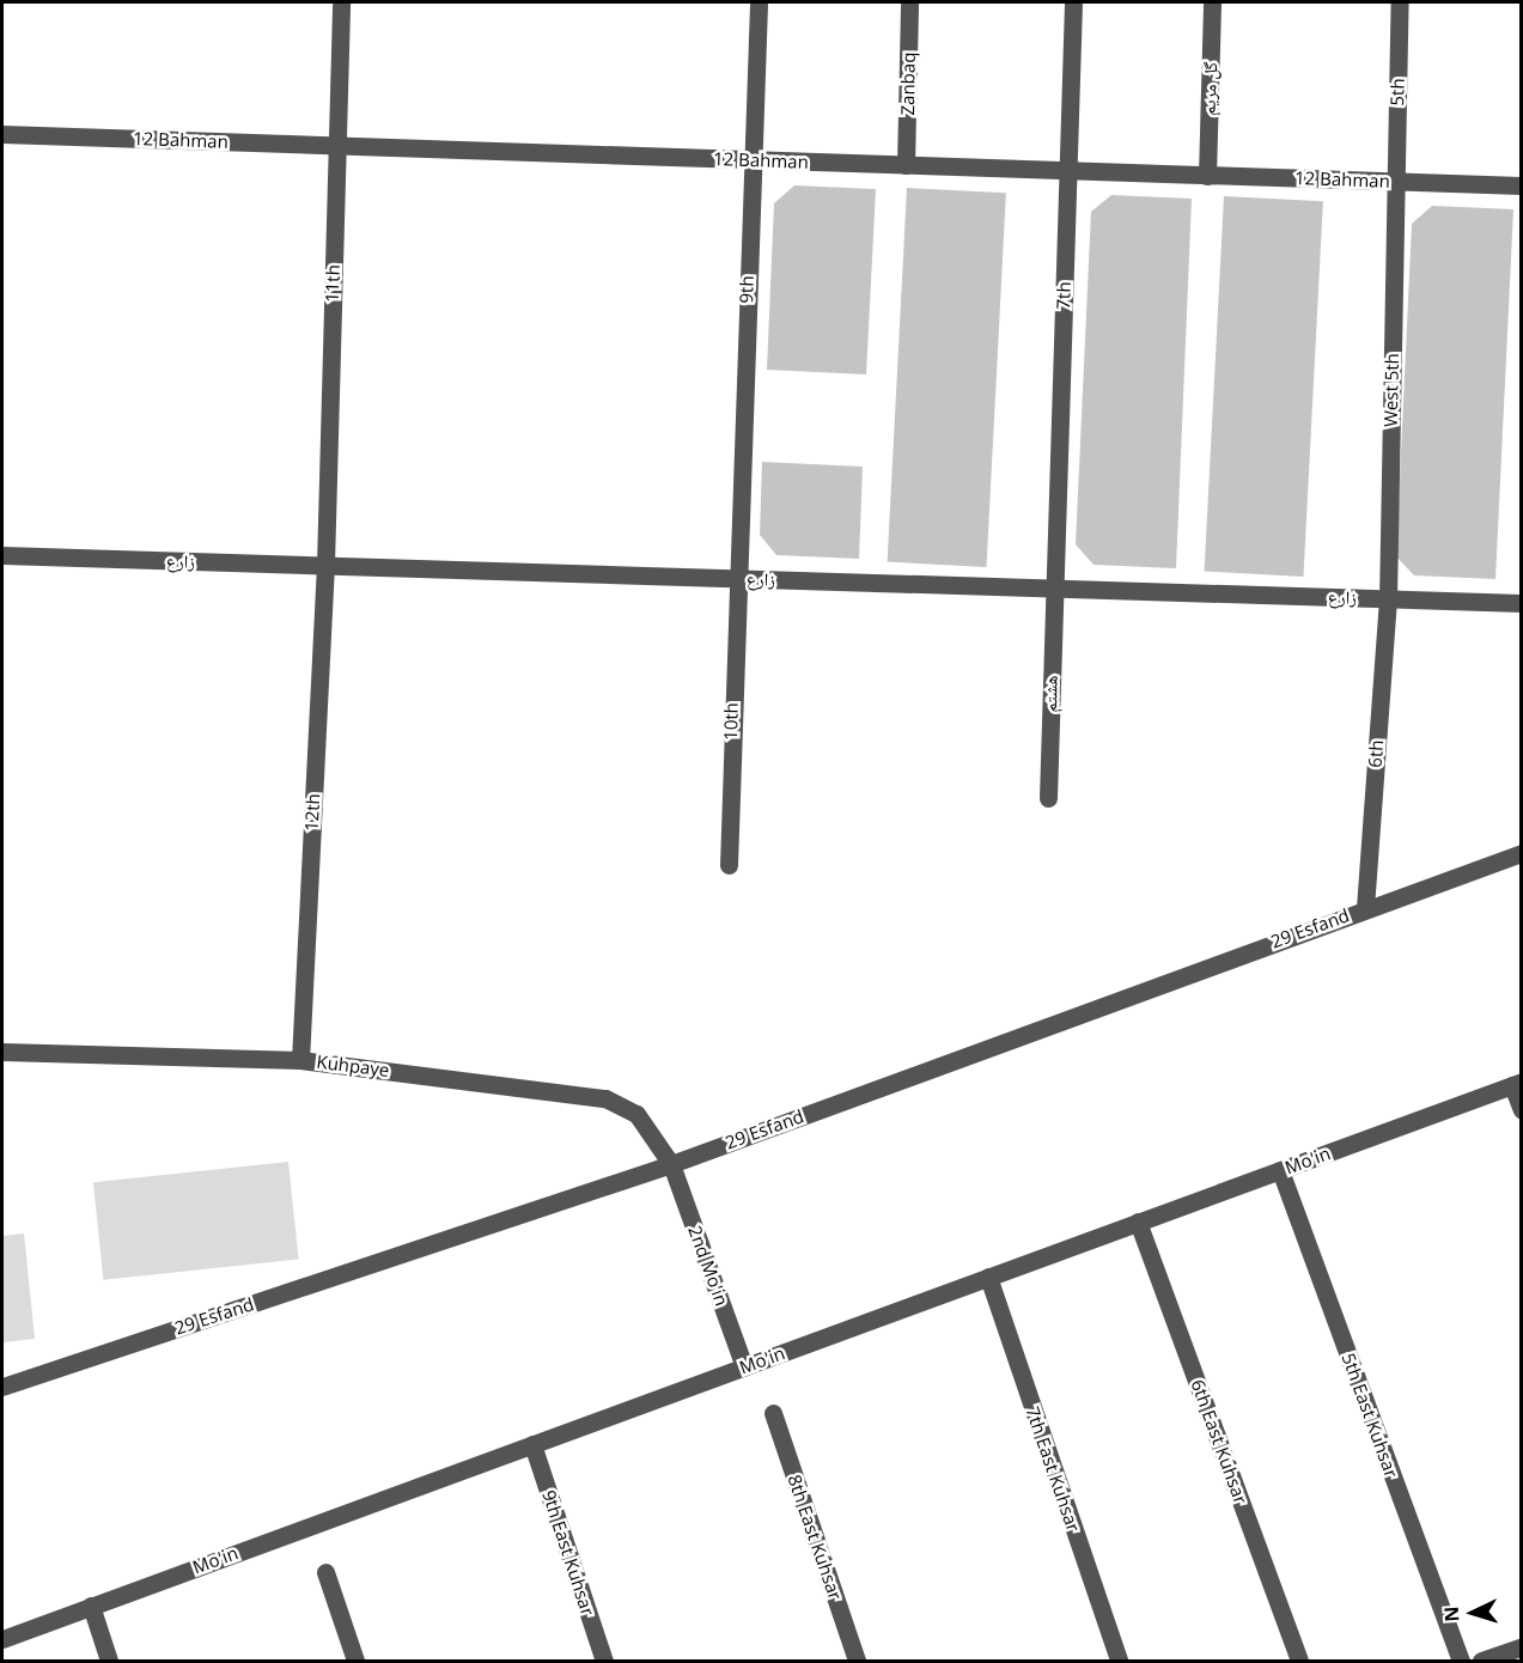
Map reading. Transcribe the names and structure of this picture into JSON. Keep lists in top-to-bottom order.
{
  "streets": {
    "street": [
      "Zanbaq",
      "گل مریم",
      "5th",
      "12 Bahman",
      "11th",
      "9th",
      "7th",
      "West 5th",
      "زارع",
      "هشتم",
      "10th",
      "6th",
      "12th",
      "29 Esfand",
      "Kuhpaye",
      "Mo'in",
      "2nd Mo'in",
      "5th East Kuhsar",
      "6th East Kuhsar",
      "7th East Kuhsar",
      "8th East Kuhsar",
      "9th East Kuhsar"
    ]
  },
  "crossings": [
    ["Zanbaq", "12 Bahman"],
    ["گل مریم", "12 Bahman"],
    ["5th", "12 Bahman"],
    ["5th", "West 5th"],
    ["12 Bahman", "11th"],
    ["12 Bahman", "9th"],
    ["12 Bahman", "7th"],
    ["12 Bahman", "West 5th"],
    ["11th", "زارع"],
    ["11th", "12th"],
    ["9th", "زارع"],
    ["9th", "10th"],
    ["7th", "زارع"],
    ["7th", "هشتم"],
    ["West 5th", "زارع"],
    ["West 5th", "6th"],
    ["زارع", "هشتم"],
    ["زارع", "10th"],
    ["زارع", "6th"],
    ["زارع", "12th"],
    ["6th", "29 Esfand"],
    ["12th", "Kuhpaye"],
    ["29 Esfand", "Kuhpaye"],
    ["29 Esfand", "2nd Mo'in"],
    ["Kuhpaye", "2nd Mo'in"],
    ["Mo'in", "2nd Mo'in"],
    ["Mo'in", "5th East Kuhsar"],
    ["Mo'in", "6th East Kuhsar"],
    ["Mo'in", "7th East Kuhsar"],
    ["Mo'in", "9th East Kuhsar"]
  ],
  "north": "left"
}
